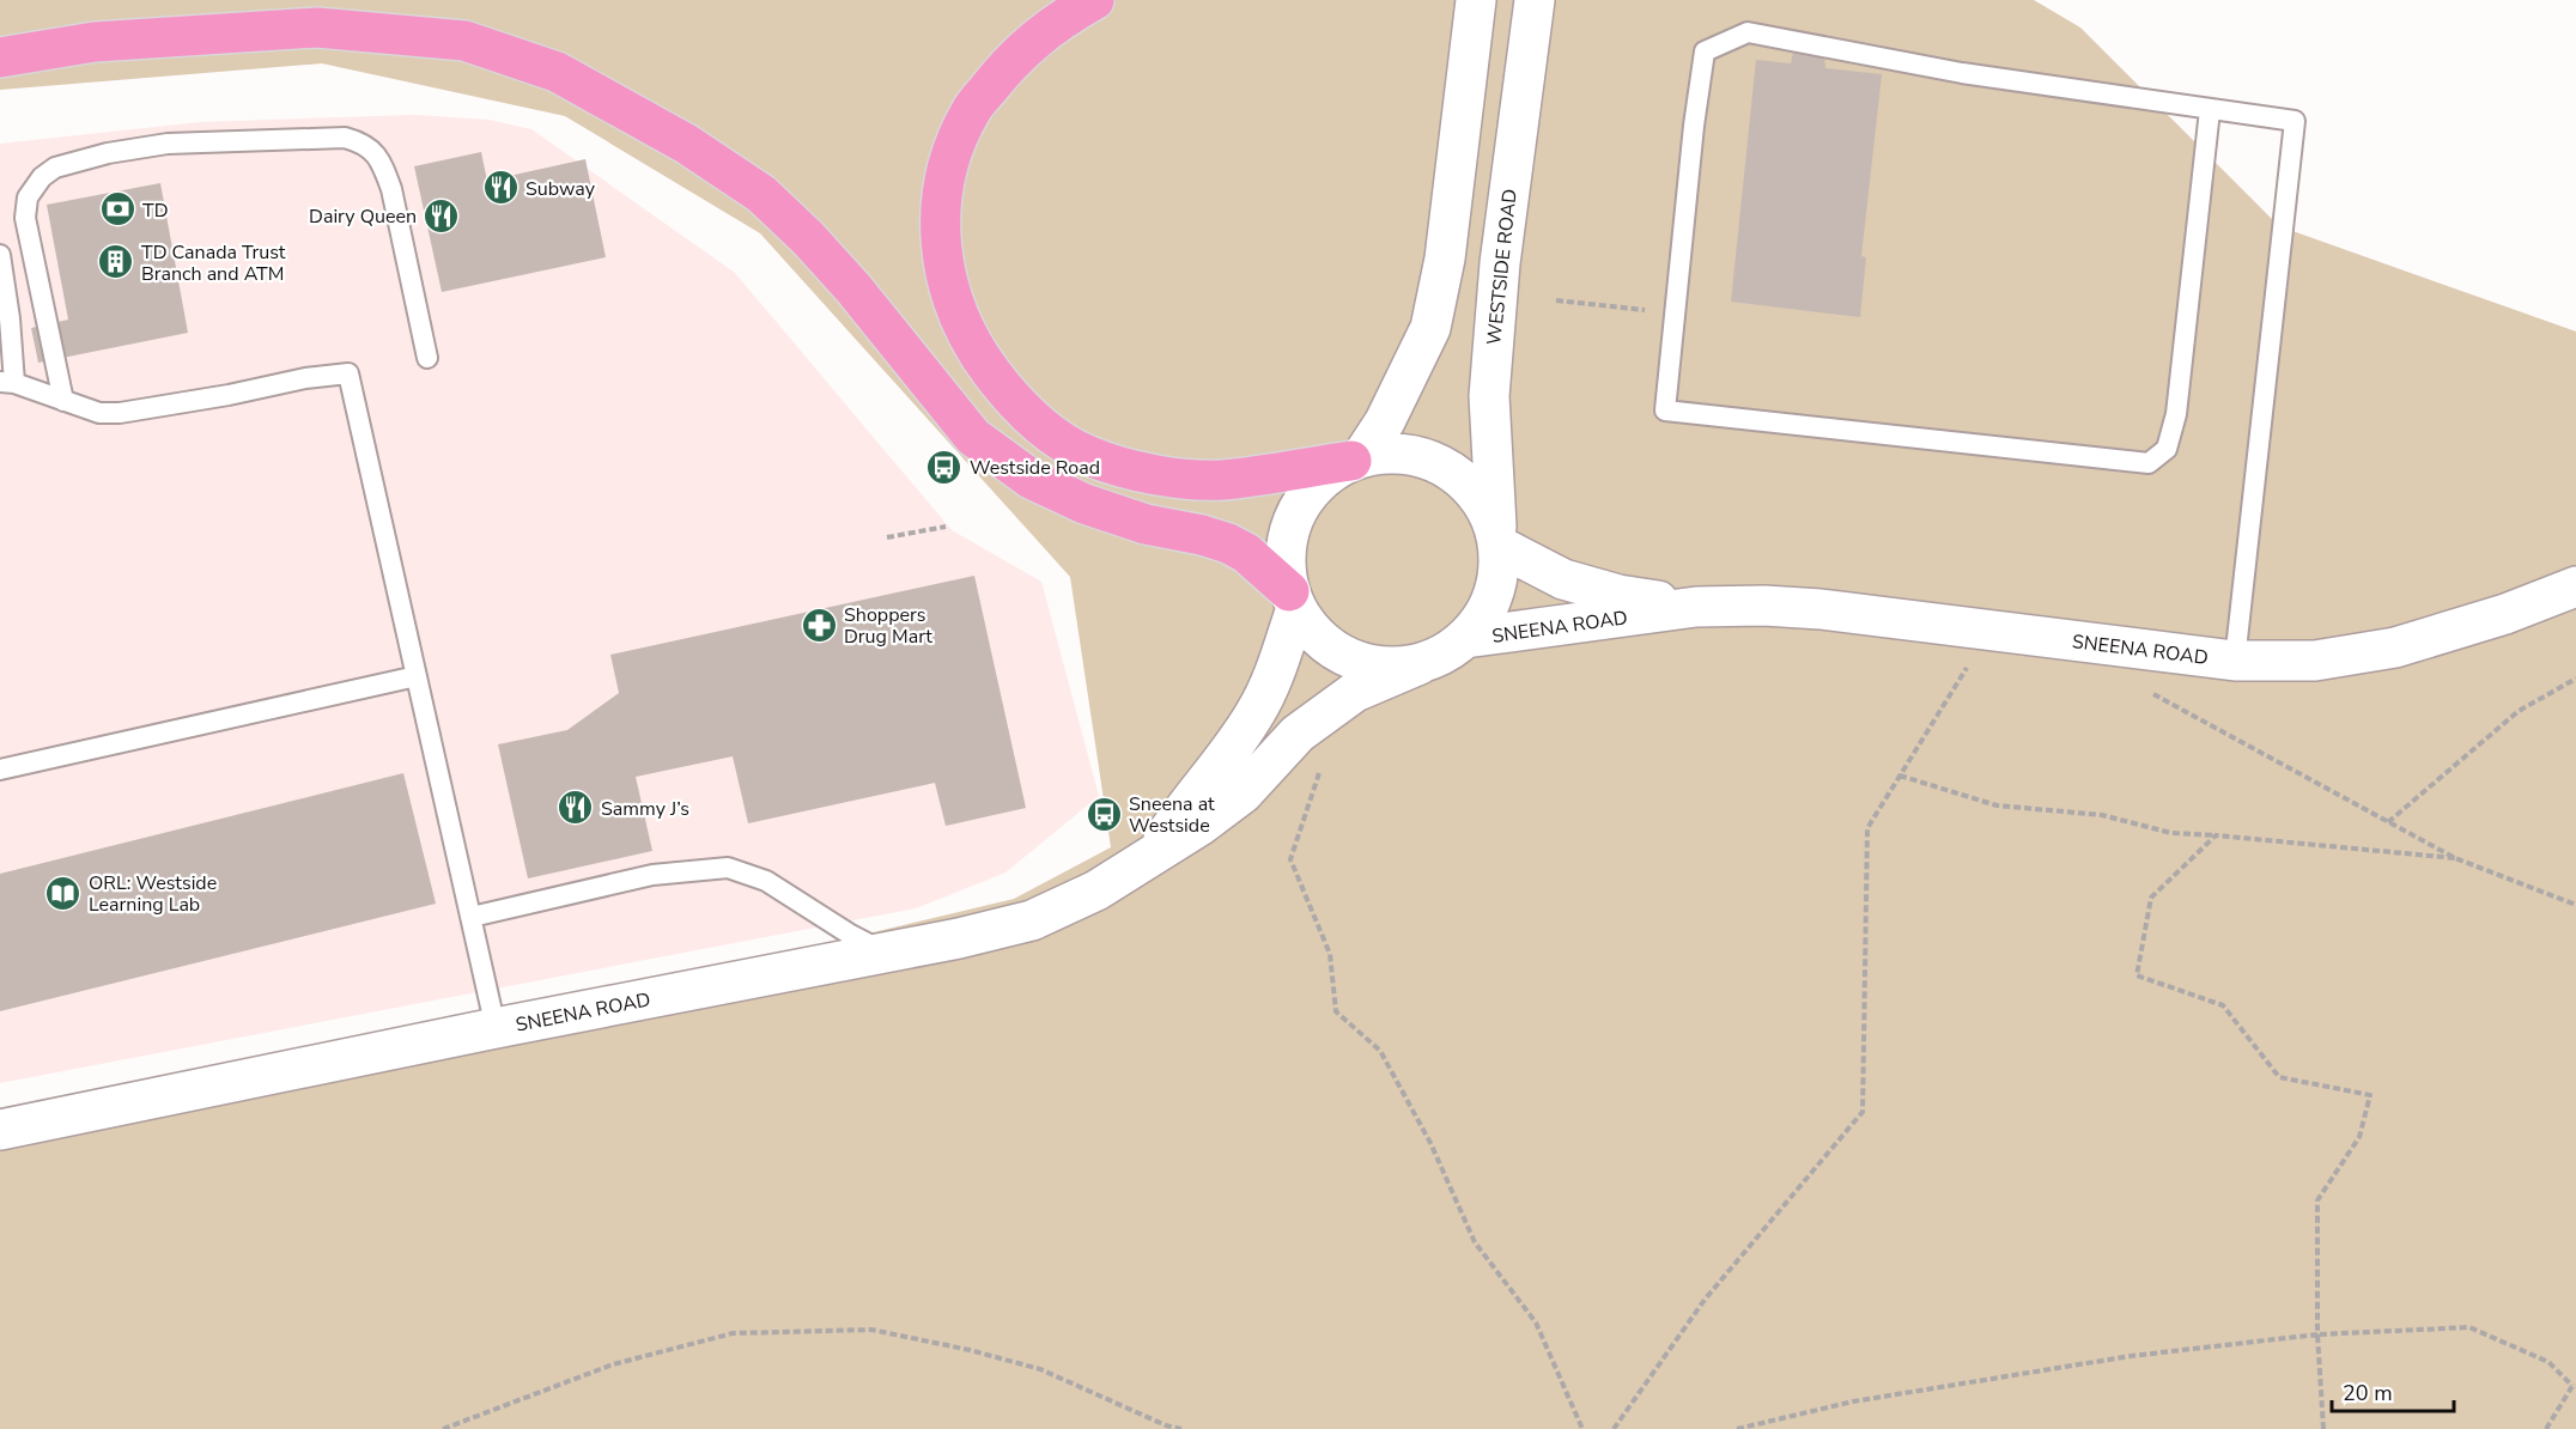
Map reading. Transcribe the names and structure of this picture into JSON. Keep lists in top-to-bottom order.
{
  "streets": {
    "street": ["WESTSIDE ROAD", "SNEENA ROAD"]
  },
  "crossings": [
    ["WESTSIDE ROAD", "SNEENA ROAD"]
  ],
  "places": {
    "restaurant": ["Subway", "Dairy Queen", "Sammy J’s"],
    "bank": ["TD"],
    "building": ["TD Canada Trust Branch and ATM"],
    "bus stop": ["Westside Road", "Sneena at Westside"],
    "pharmacy": ["Shoppers Drug Mart"],
    "library": ["ORL: Westside Learning Lab"]
  },
  "scale_bar": "20 m"
}
